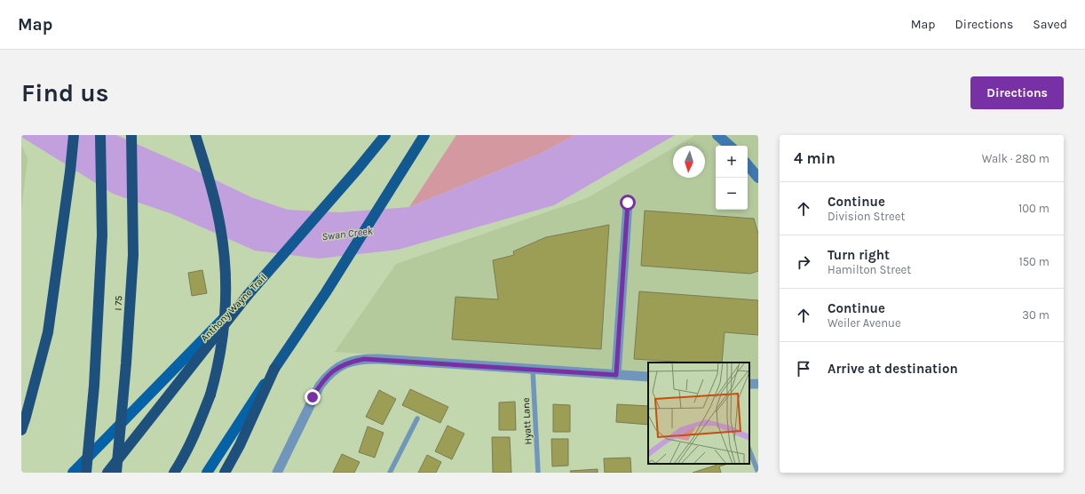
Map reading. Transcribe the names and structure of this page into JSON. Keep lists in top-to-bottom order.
{
  "streets": {
    "highway": ["I 75", "Anthony Wayne Trail"],
    "lane": ["Hyatt Lane"]
  },
  "water": ["Swan Creek"],
  "north": "bottom",
  "page": {
    "header": "Map",
    "nav": ["Map", "Directions", "Saved"],
    "buttons": "Directions",
    "title": "Find us",
    "heading": ["4 min", "Walk · 280 m"],
    "map_buttons": ["+", "−"],
    "list": [
      ["Continue", "Division Street", "100 m"],
      ["Turn right", "Hamilton Street", "150 m"],
      ["Continue", "Weiler Avenue", "30 m"],
      "Arrive at destination"
    ]
  }
}
